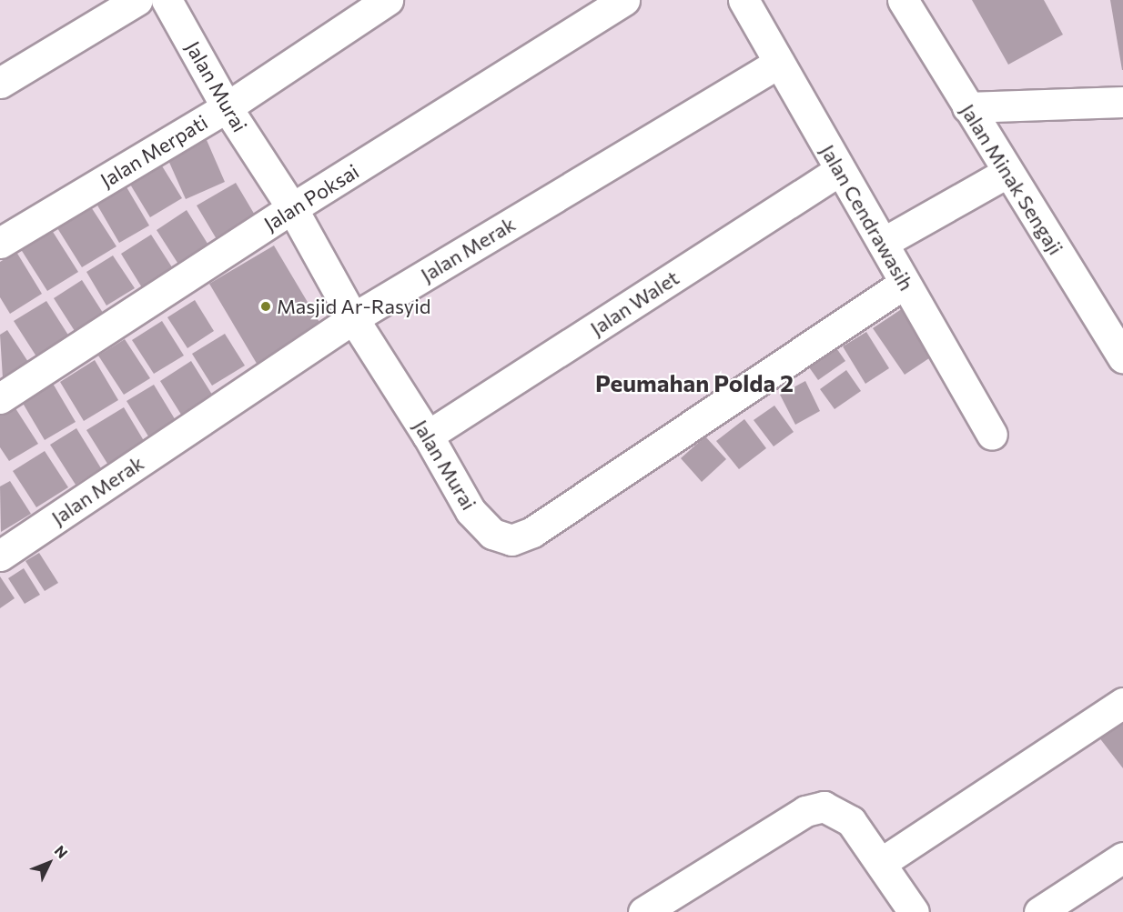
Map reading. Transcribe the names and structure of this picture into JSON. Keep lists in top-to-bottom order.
{
  "streets": {
    "street": [
      "Jalan Murai",
      "Jalan Merpati",
      "Jalan Minak Sengaji",
      "Jalan Poksai",
      "Jalan Cendrawasih",
      "Jalan Merak",
      "Jalan Walet"
    ]
  },
  "crossings": [
    ["Jalan Murai", "Jalan Merpati"],
    ["Jalan Murai", "Jalan Poksai"],
    ["Jalan Murai", "Jalan Cendrawasih"],
    ["Jalan Murai", "Jalan Merak"],
    ["Jalan Murai", "Jalan Walet"],
    ["Jalan Cendrawasih", "Jalan Merak"],
    ["Jalan Cendrawasih", "Jalan Walet"]
  ],
  "districts": ["Peumahan Polda 2"],
  "places": ["Masjid Ar-Rasyid"],
  "north": "top right"
}
